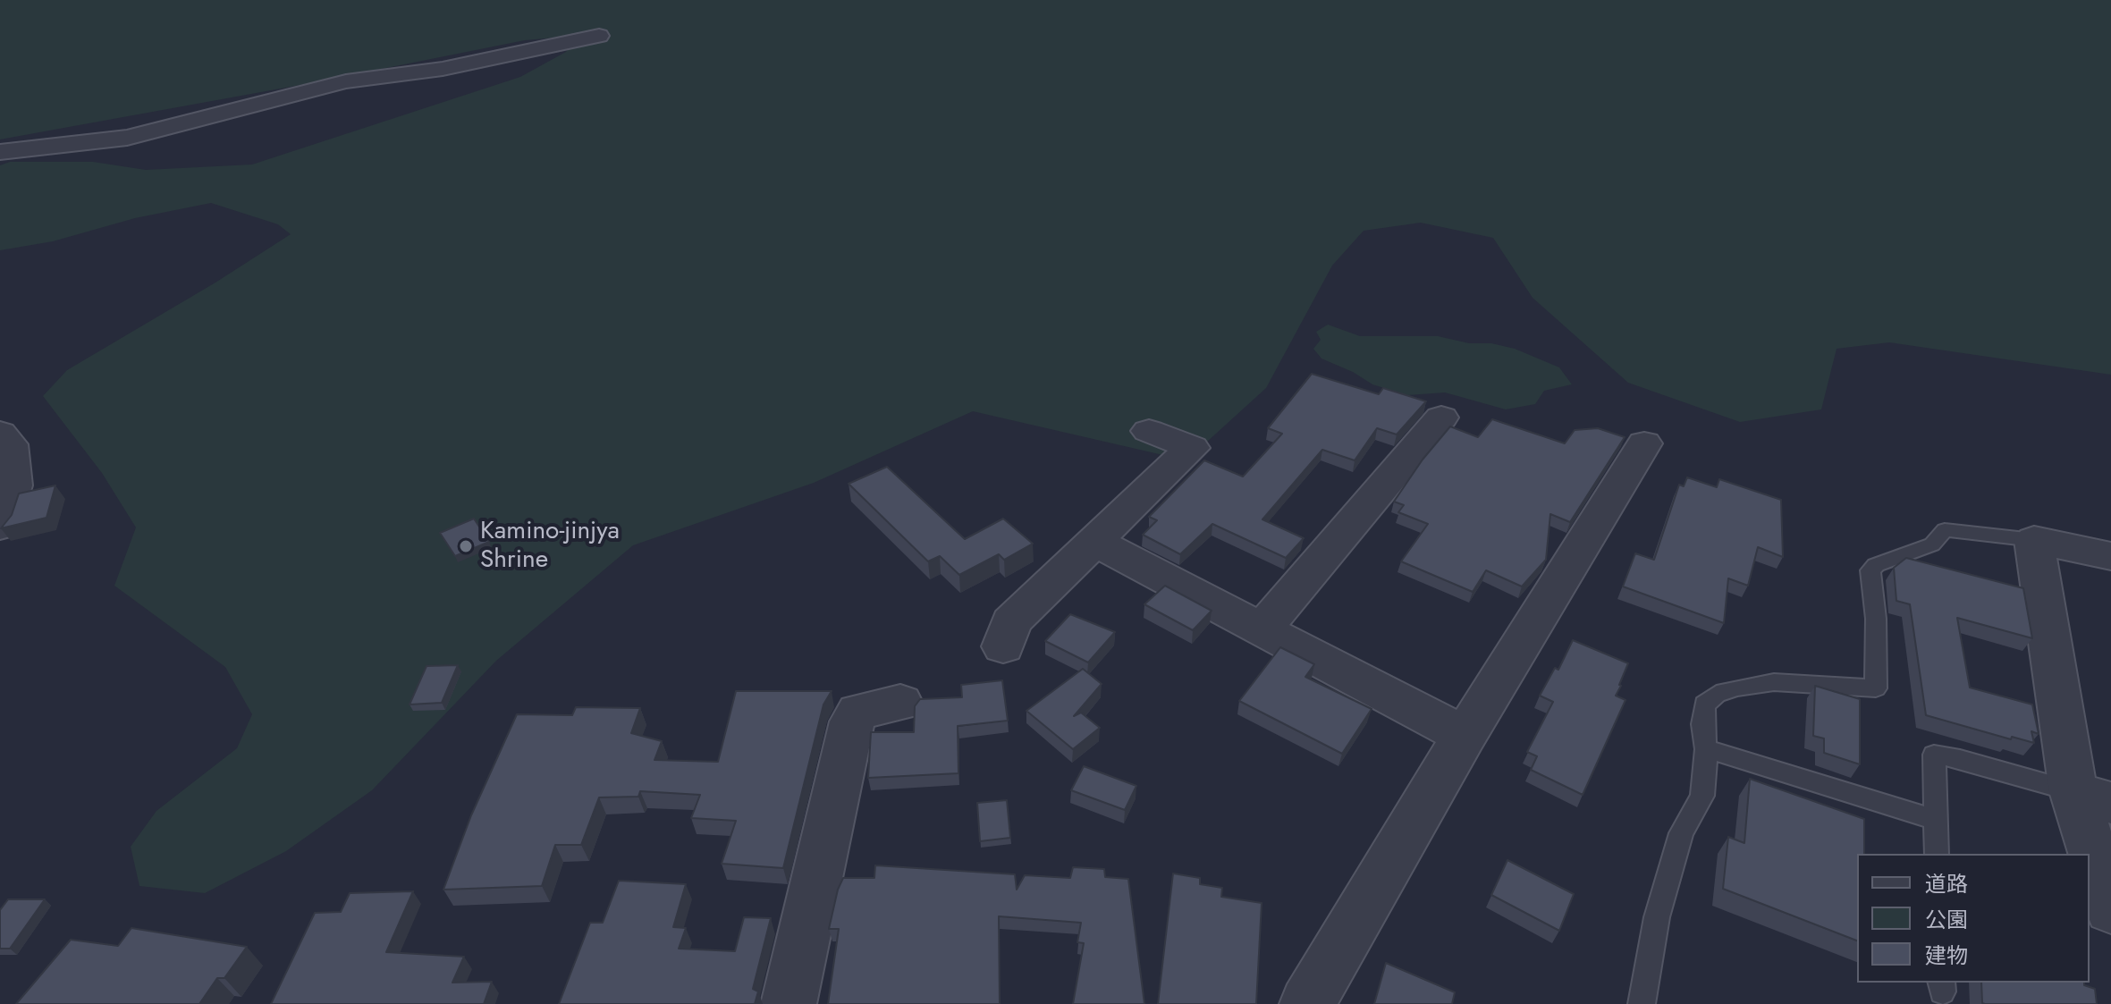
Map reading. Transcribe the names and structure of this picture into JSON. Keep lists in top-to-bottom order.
{
  "places": ["Kamino-jinjya Shrine"],
  "legend": ["道路", "公園", "建物"]
}
